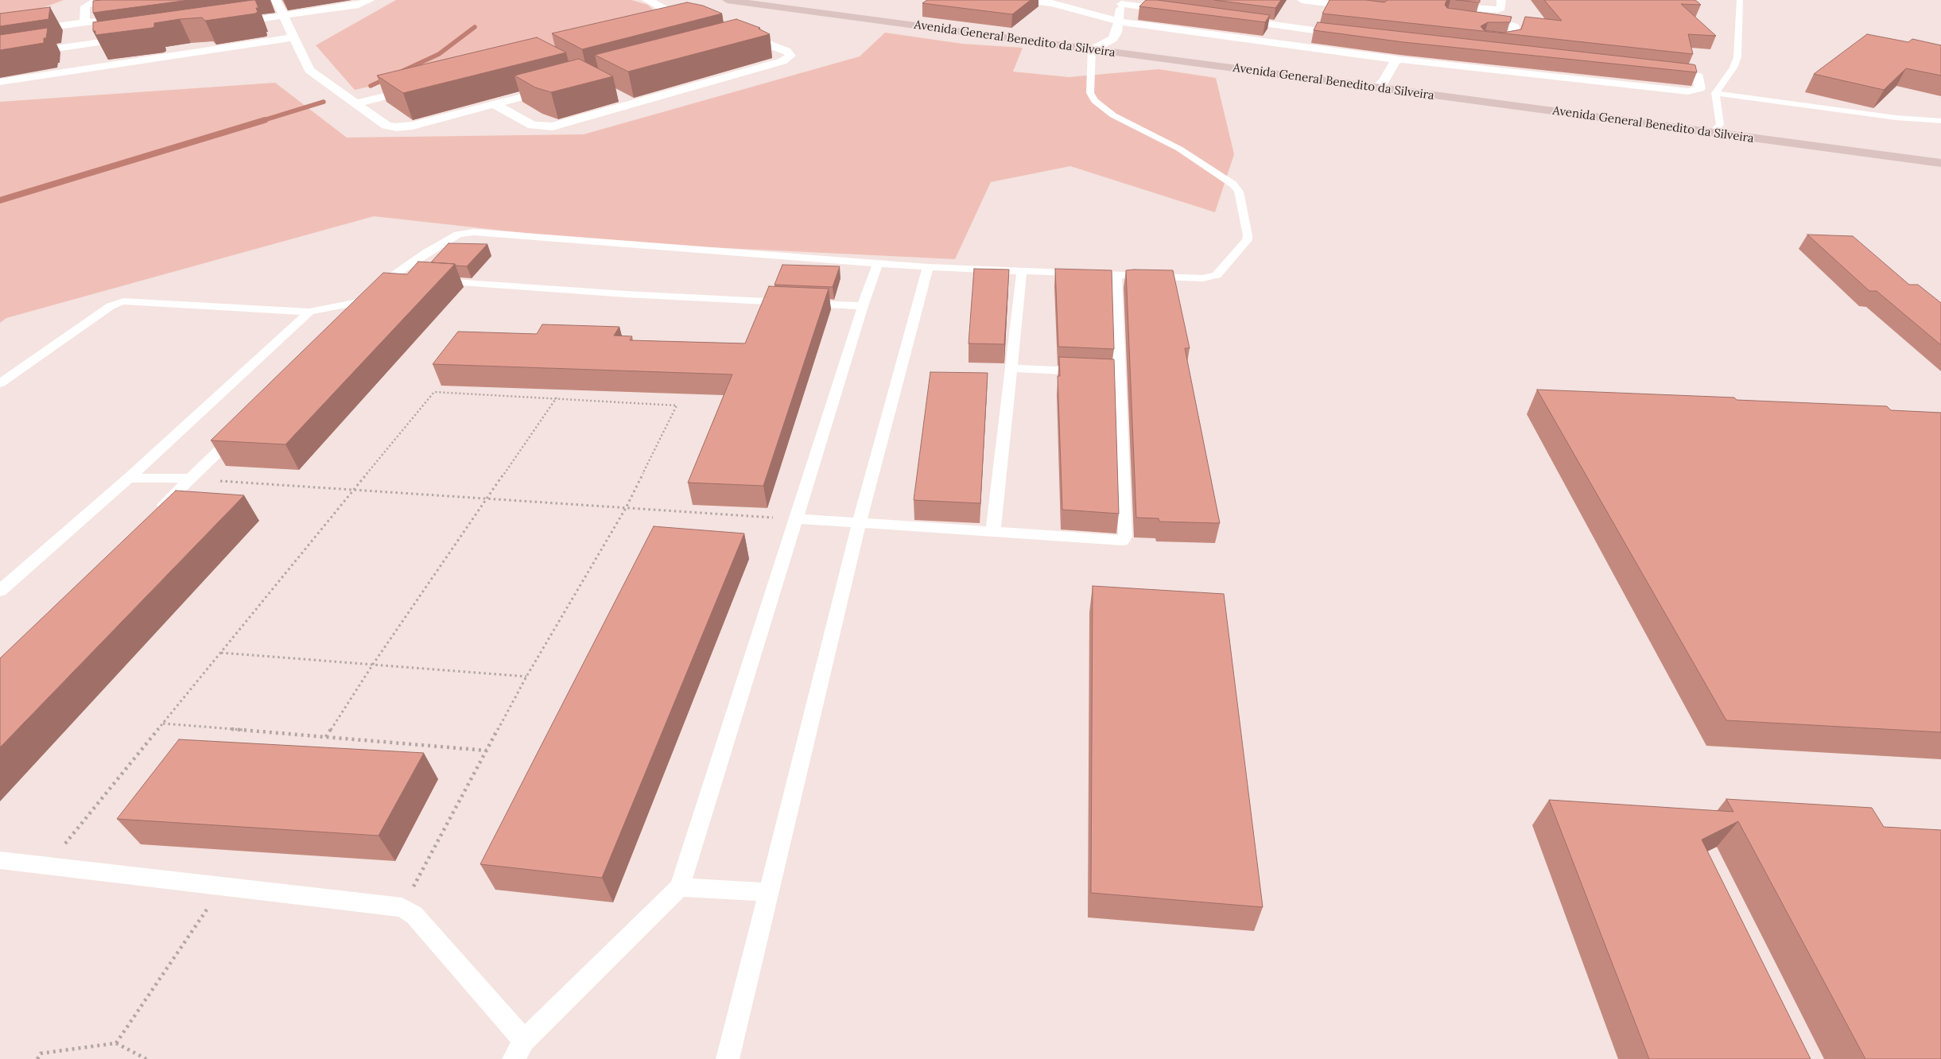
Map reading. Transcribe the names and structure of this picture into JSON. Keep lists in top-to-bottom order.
{
  "streets": {
    "main road": ["Avenida General Benedito da Silveira"]
  }
}
